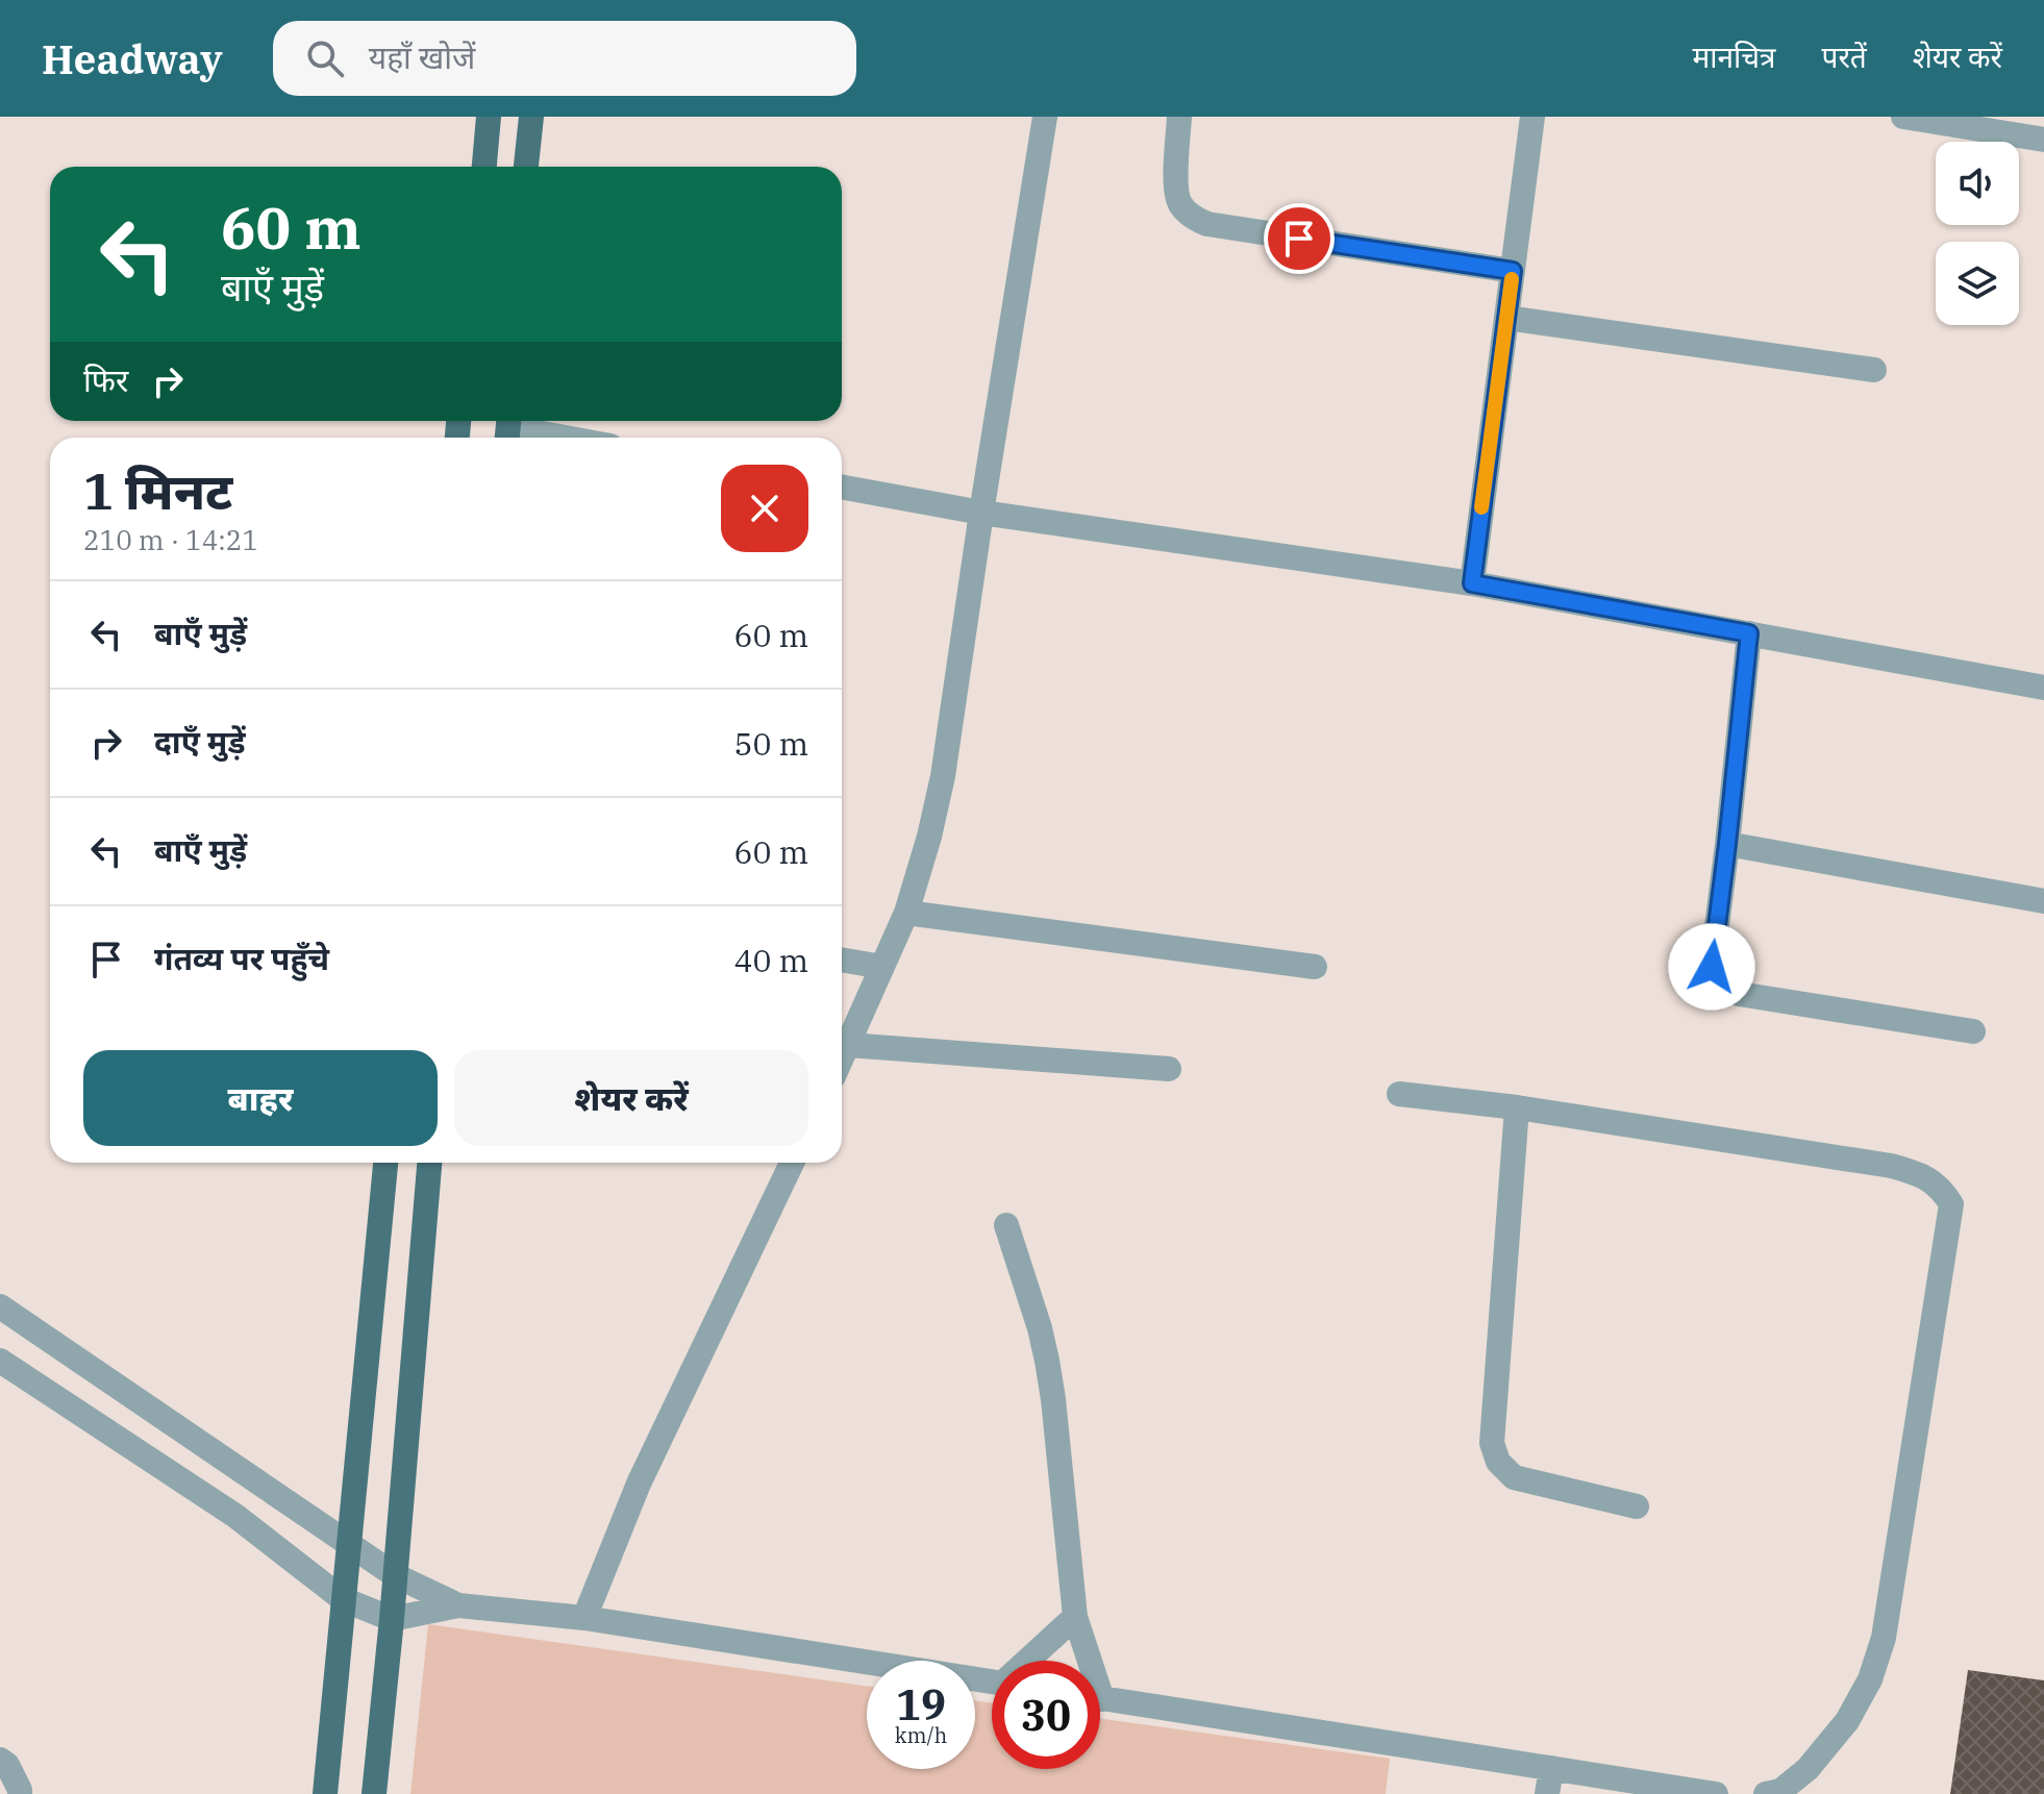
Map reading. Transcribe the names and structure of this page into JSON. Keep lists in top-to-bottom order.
{
  "page": {
    "header": "Headway",
    "search": "यहाँ खोजें",
    "nav": ["मानचित्र", "परतें", "शेयर करें"],
    "turn": ["60 m", "बाएँ मुड़ें"],
    "then": "फिर",
    "heading": ["1 मिनट", "210 m · 14:21"],
    "list": [
      {
        "name": "बाएँ मुड़ें",
        "value": "60 m"
      },
      {
        "name": "दाएँ मुड़ें",
        "value": "50 m"
      },
      {
        "name": "बाएँ मुड़ें",
        "value": "60 m"
      },
      {
        "name": "गंतव्य पर पहुँचे",
        "value": "40 m"
      }
    ],
    "buttons": ["बाहर", "शेयर करें"],
    "speed": "19 km/h",
    "limit": "30"
  }
}
